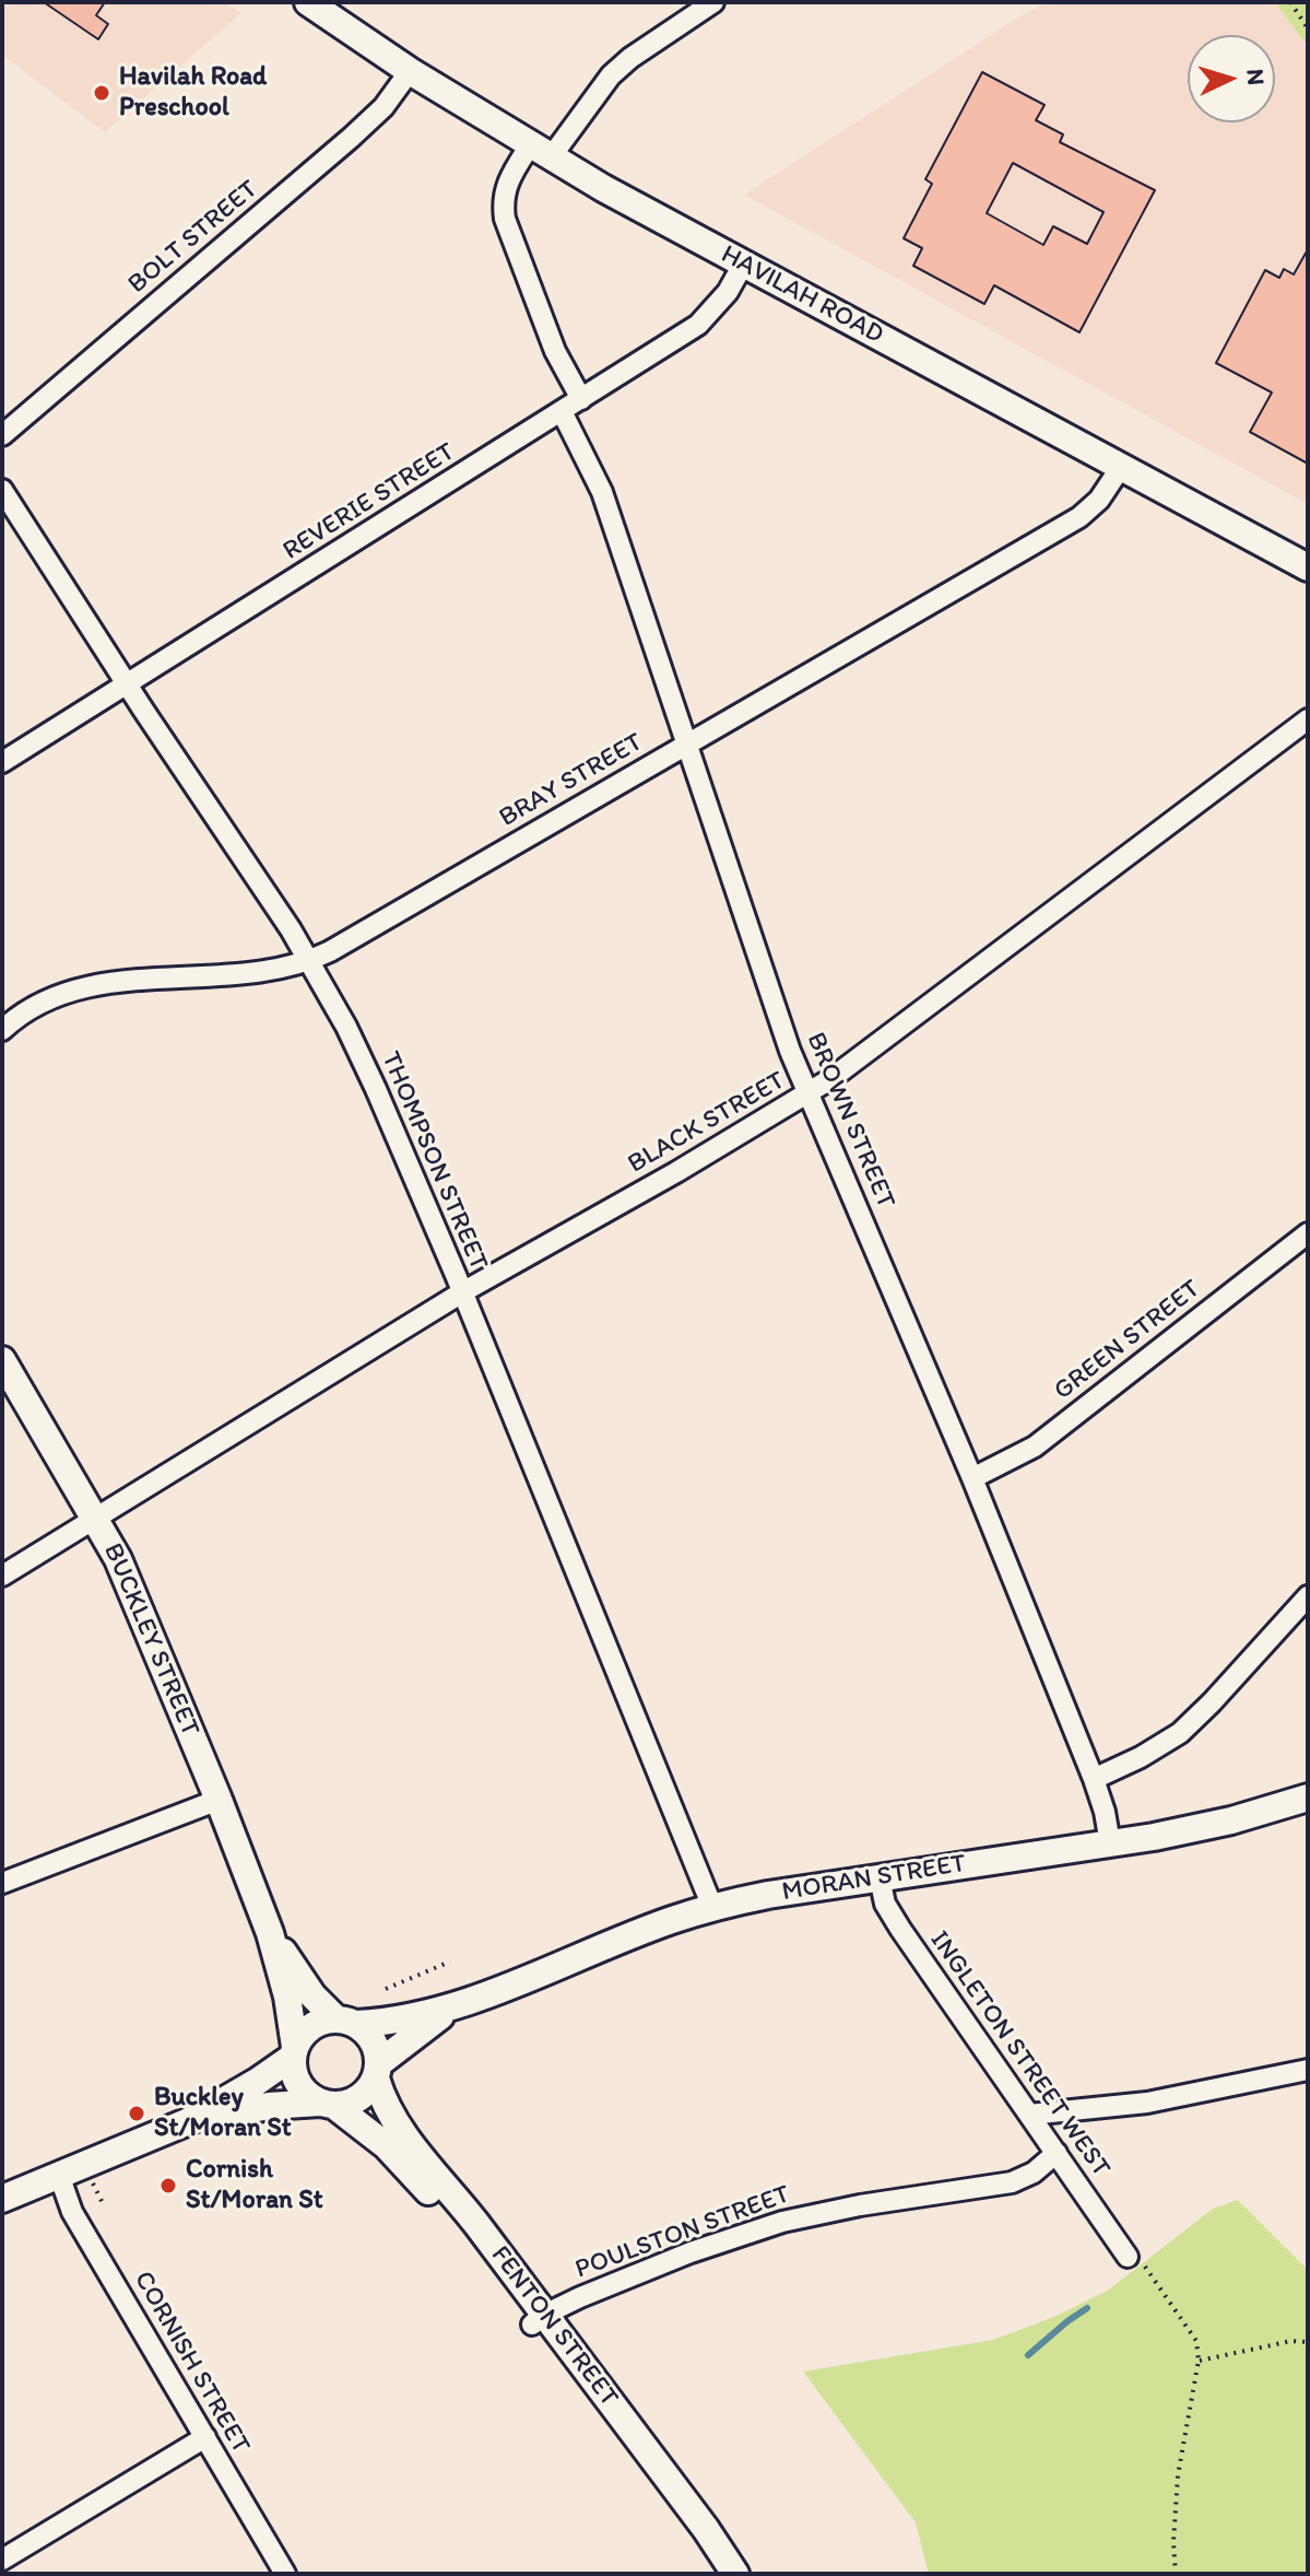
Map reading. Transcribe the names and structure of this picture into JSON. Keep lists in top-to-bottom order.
{
  "streets": {
    "street": [
      "BOLT STREET",
      "HAVILAH ROAD",
      "REVERIE STREET",
      "BRAY STREET",
      "BROWN STREET",
      "BLACK STREET",
      "THOMPSON STREET",
      "GREEN STREET",
      "BUCKLEY STREET",
      "MORAN STREET",
      "INGLETON STREET WEST",
      "POULSTON STREET",
      "FENTON STREET",
      "CORNISH STREET"
    ]
  },
  "crossings": [
    ["BOLT STREET", "HAVILAH ROAD"],
    ["HAVILAH ROAD", "REVERIE STREET"],
    ["HAVILAH ROAD", "BRAY STREET"],
    ["REVERIE STREET", "BROWN STREET"],
    ["REVERIE STREET", "THOMPSON STREET"],
    ["BRAY STREET", "BROWN STREET"],
    ["BRAY STREET", "THOMPSON STREET"],
    ["BROWN STREET", "BLACK STREET"],
    ["BROWN STREET", "GREEN STREET"],
    ["BROWN STREET", "MORAN STREET"],
    ["BLACK STREET", "THOMPSON STREET"],
    ["BLACK STREET", "BUCKLEY STREET"],
    ["THOMPSON STREET", "MORAN STREET"],
    ["BUCKLEY STREET", "MORAN STREET"],
    ["BUCKLEY STREET", "FENTON STREET"],
    ["MORAN STREET", "INGLETON STREET WEST"],
    ["MORAN STREET", "FENTON STREET"],
    ["INGLETON STREET WEST", "POULSTON STREET"],
    ["POULSTON STREET", "FENTON STREET"]
  ],
  "places": ["Havilah Road Preschool", "Buckley St/Moran St", "Cornish St/Moran St"],
  "north": "right"
}
